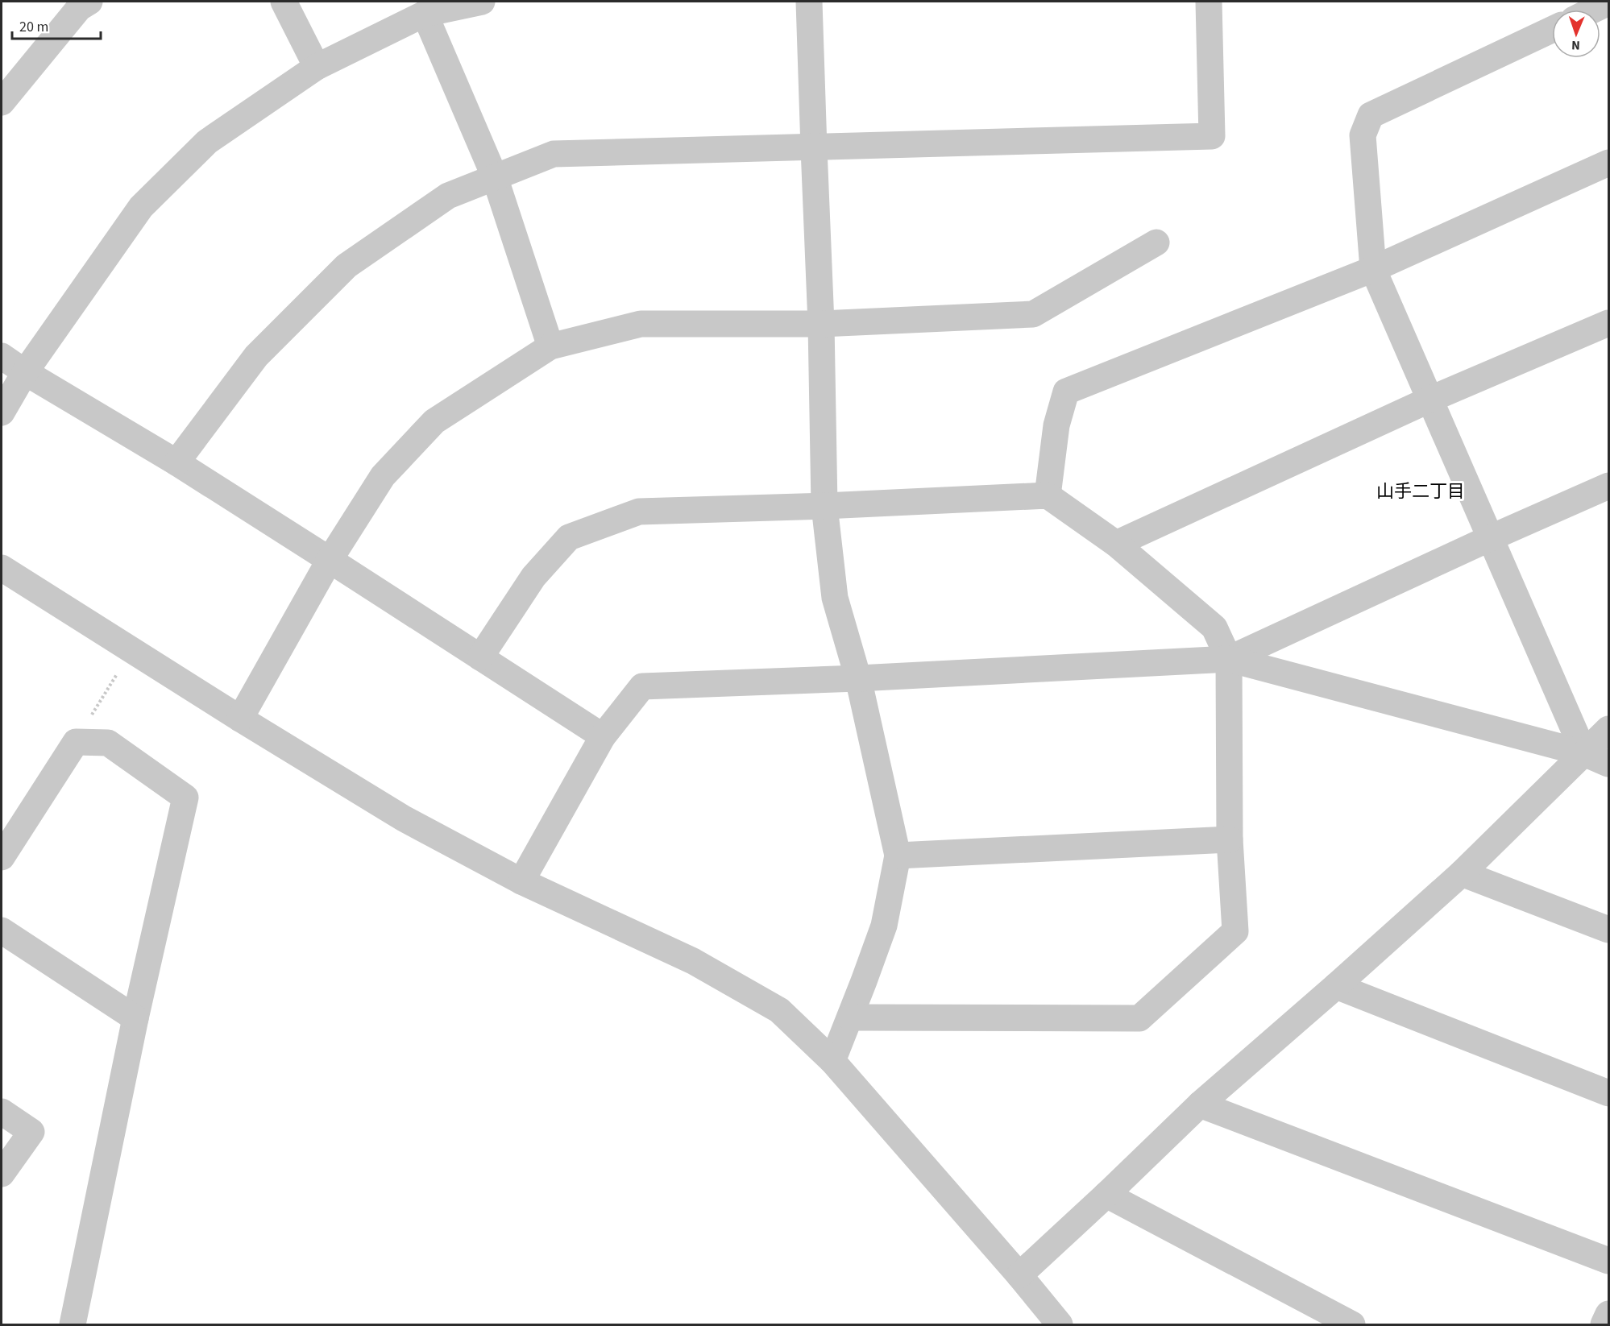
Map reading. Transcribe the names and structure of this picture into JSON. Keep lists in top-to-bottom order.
{
  "districts": ["山手二丁目"],
  "scale_bar": "20 m",
  "north": "bottom"
}
